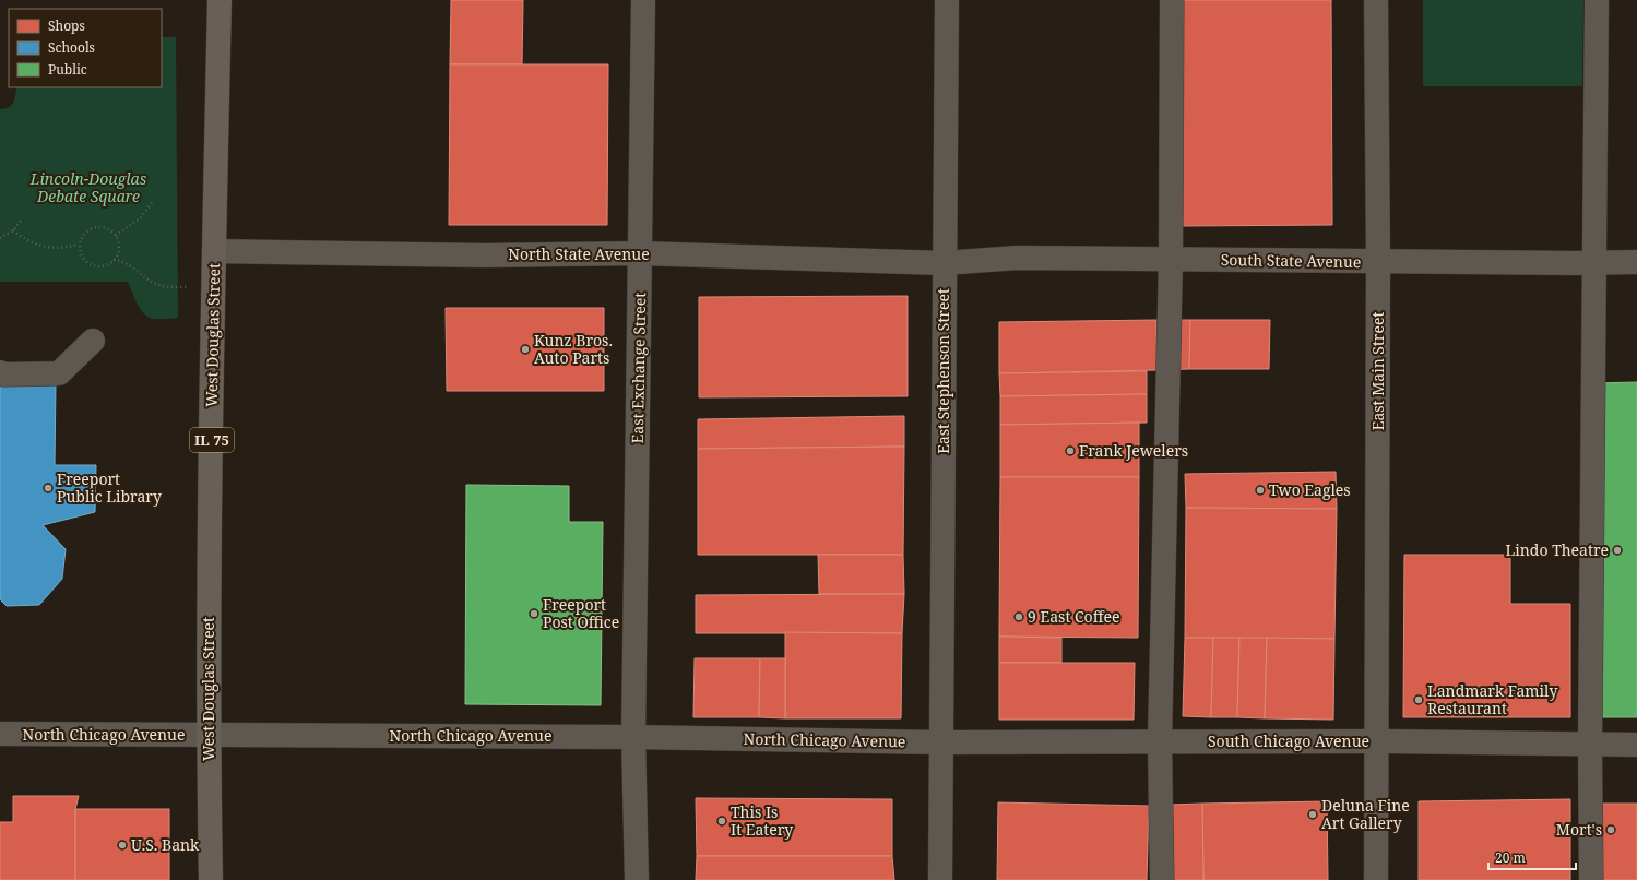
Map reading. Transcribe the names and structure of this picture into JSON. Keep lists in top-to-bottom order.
{
  "streets": {
    "main road": ["West Douglas Street", "IL 75"],
    "street": [
      "North State Avenue",
      "South State Avenue",
      "East Exchange Street",
      "East Stephenson Street",
      "East Main Street",
      "North Chicago Avenue",
      "South Chicago Avenue"
    ]
  },
  "crossings": [
    ["North State Avenue", "South State Avenue"],
    ["North State Avenue", "West Douglas Street"],
    ["North State Avenue", "East Exchange Street"],
    ["North State Avenue", "East Stephenson Street"],
    ["South State Avenue", "East Stephenson Street"],
    ["South State Avenue", "East Main Street"],
    ["West Douglas Street", "North Chicago Avenue"],
    ["East Exchange Street", "North Chicago Avenue"],
    ["East Stephenson Street", "North Chicago Avenue"],
    ["East Stephenson Street", "South Chicago Avenue"],
    ["East Main Street", "South Chicago Avenue"],
    ["North Chicago Avenue", "South Chicago Avenue"]
  ],
  "parks": ["Lincoln-Douglas Debate Square"],
  "places": [
    "Kunz Bros. Auto Parts",
    "Frank Jewelers",
    "Freeport Public Library",
    "Two Eagles",
    "Lindo Theatre",
    "Freeport Post Office",
    "9 East Coffee",
    "Landmark Family Restaurant",
    "Deluna Fine Art Gallery",
    "This Is It Eatery",
    "Mort's",
    "U.S. Bank"
  ],
  "legend": ["Shops", "Schools", "Public"],
  "scale_bar": "20 m"
}
